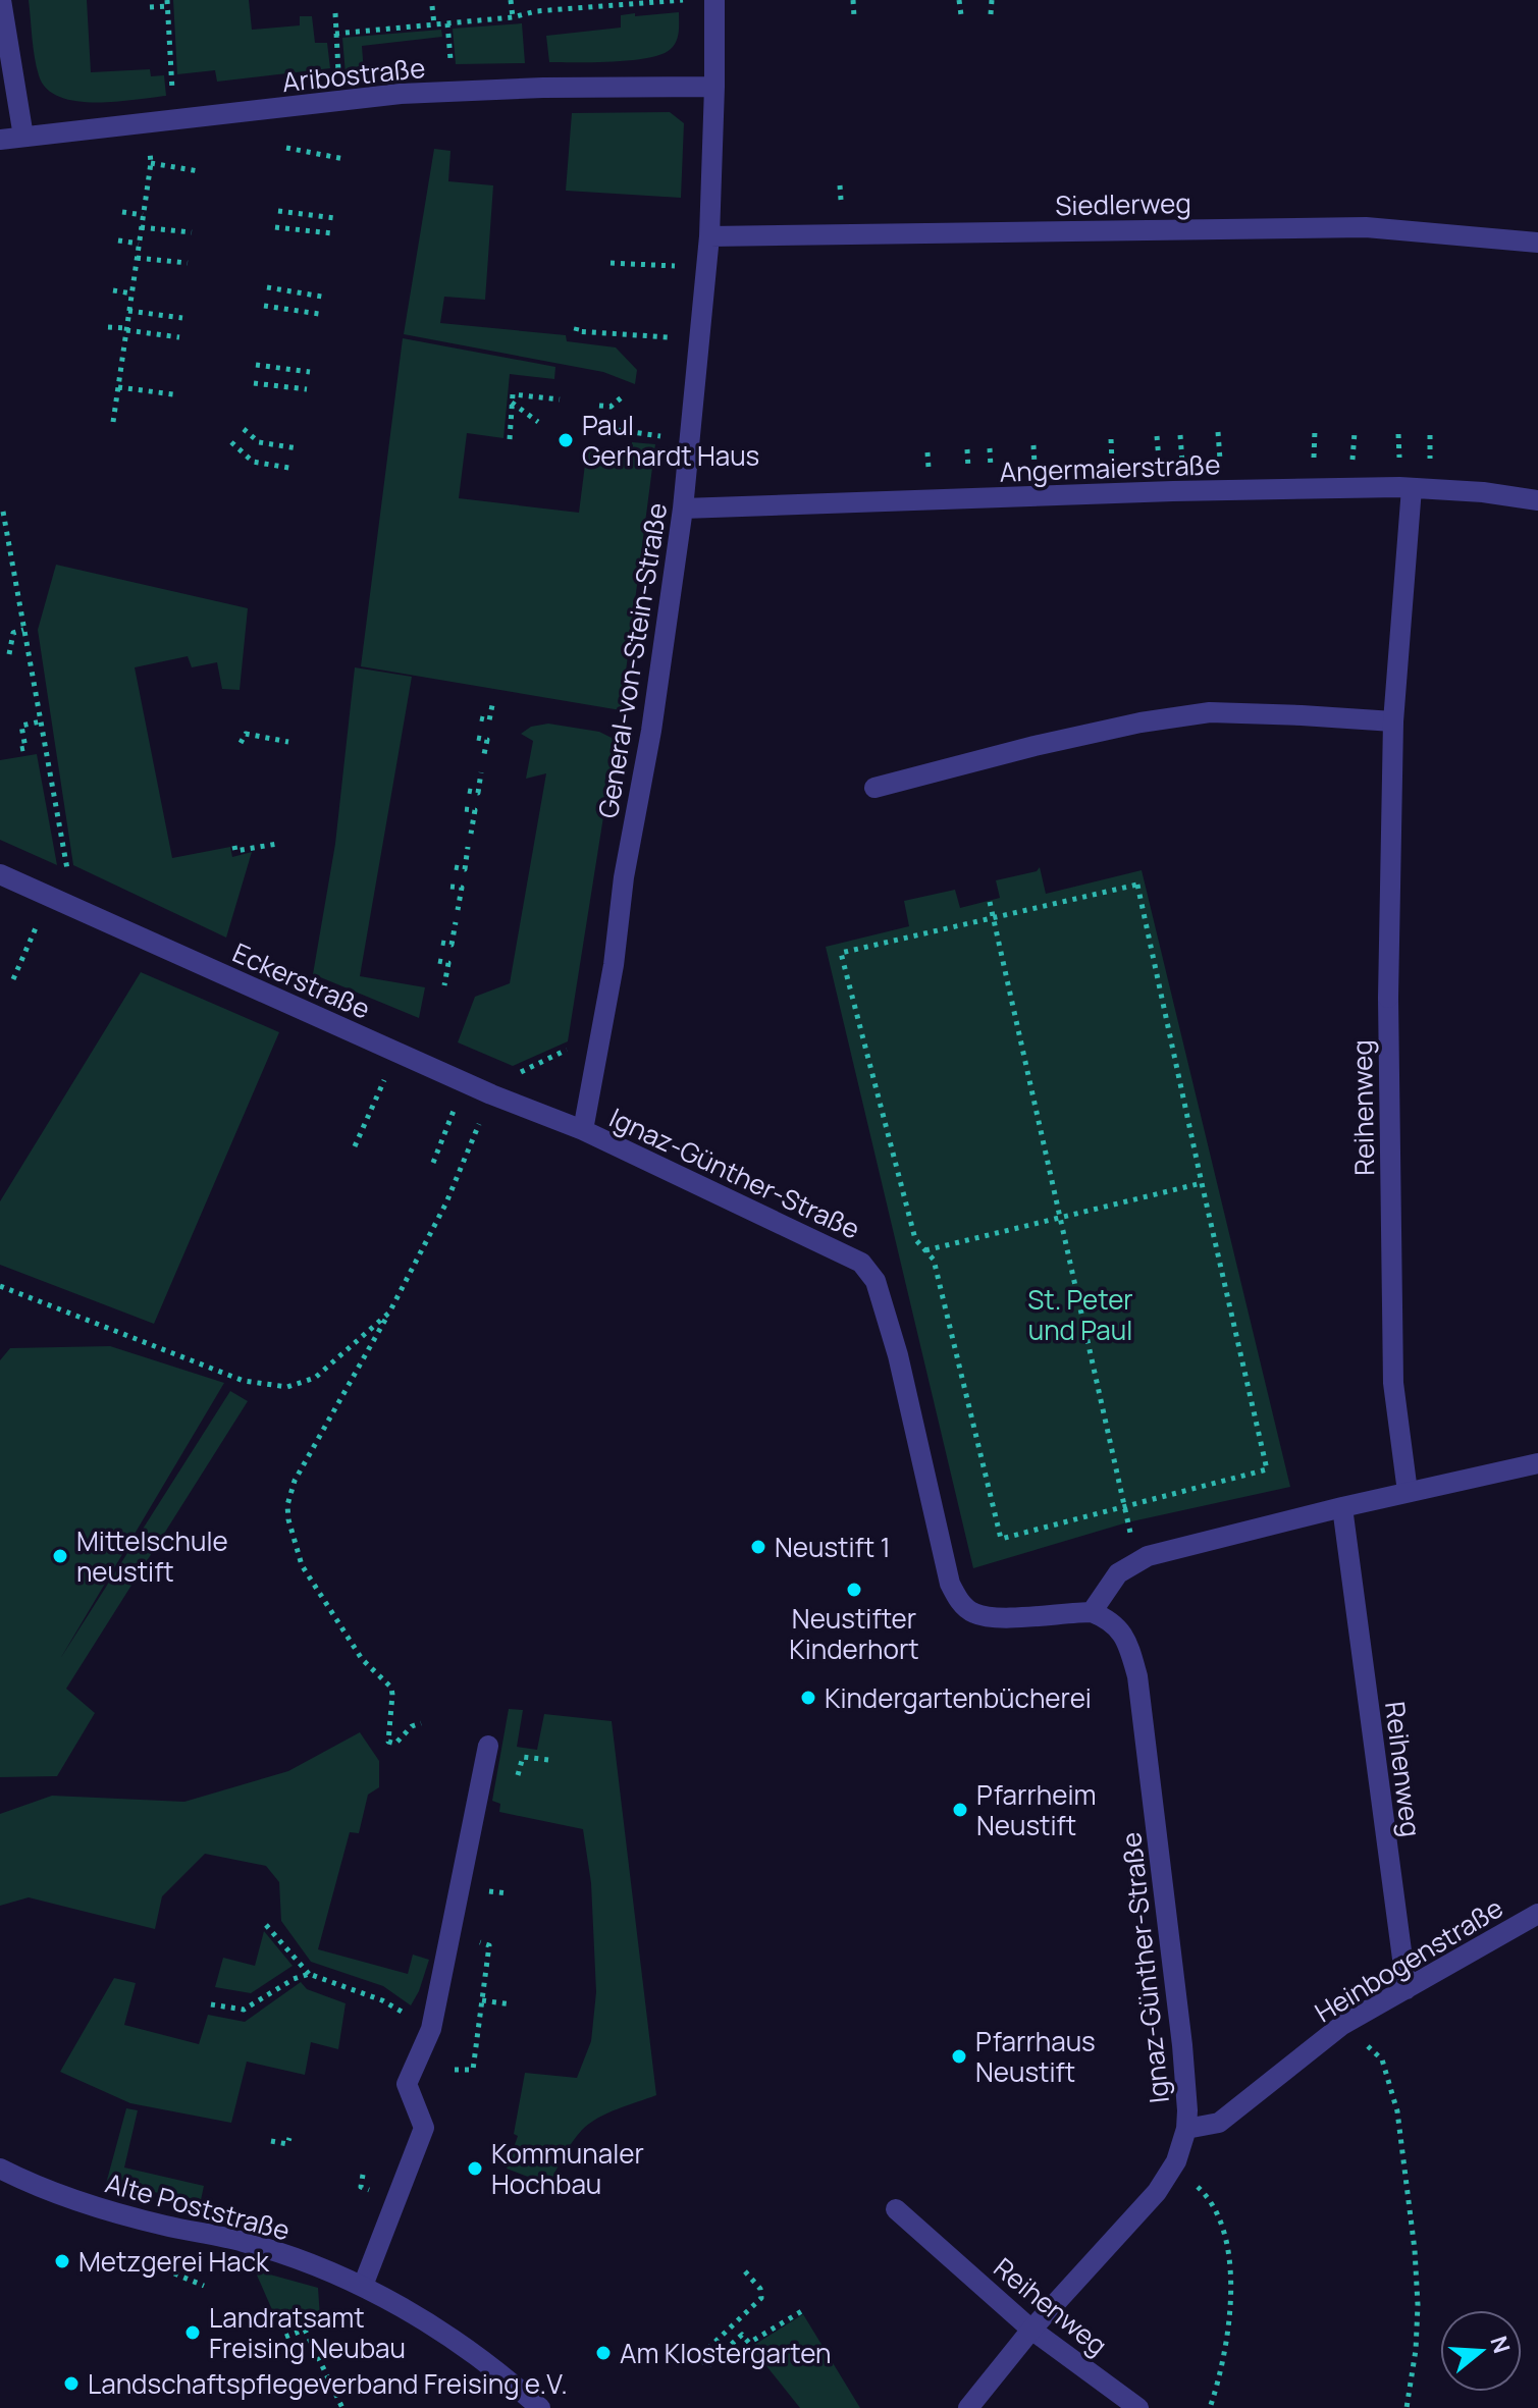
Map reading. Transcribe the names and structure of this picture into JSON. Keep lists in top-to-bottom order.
{
  "streets": {
    "street": [
      "Aribostraße",
      "Siedlerweg",
      "Angermaierstraße",
      "General-von-Stein-Straße",
      "Eckerstraße",
      "Reihenweg",
      "Ignaz-Günther-Straße",
      "Heinbogenstraße",
      "Alte Poststraße"
    ]
  },
  "crossings": [
    ["Aribostraße", "General-von-Stein-Straße"],
    ["Siedlerweg", "General-von-Stein-Straße"],
    ["Angermaierstraße", "General-von-Stein-Straße"],
    ["Angermaierstraße", "Reihenweg"],
    ["General-von-Stein-Straße", "Eckerstraße"],
    ["General-von-Stein-Straße", "Ignaz-Günther-Straße"],
    ["Eckerstraße", "Ignaz-Günther-Straße"],
    ["Reihenweg", "Ignaz-Günther-Straße"],
    ["Reihenweg", "Heinbogenstraße"],
    ["Ignaz-Günther-Straße", "Heinbogenstraße"]
  ],
  "parks": ["St. Peter und Paul"],
  "places": [
    "Paul Gerhardt Haus",
    "Neustift 1",
    "Mittelschule neustift",
    "Neustifter Kinderhort",
    "Kindergartenbücherei",
    "Pfarrheim Neustift",
    "Pfarrhaus Neustift",
    "Kommunaler Hochbau",
    "Metzgerei Hack",
    "Landratsamt Freising Neubau",
    "Am Klostergarten",
    "Landschaftspflegeverband Freising e.V."
  ],
  "north": "right"
}
